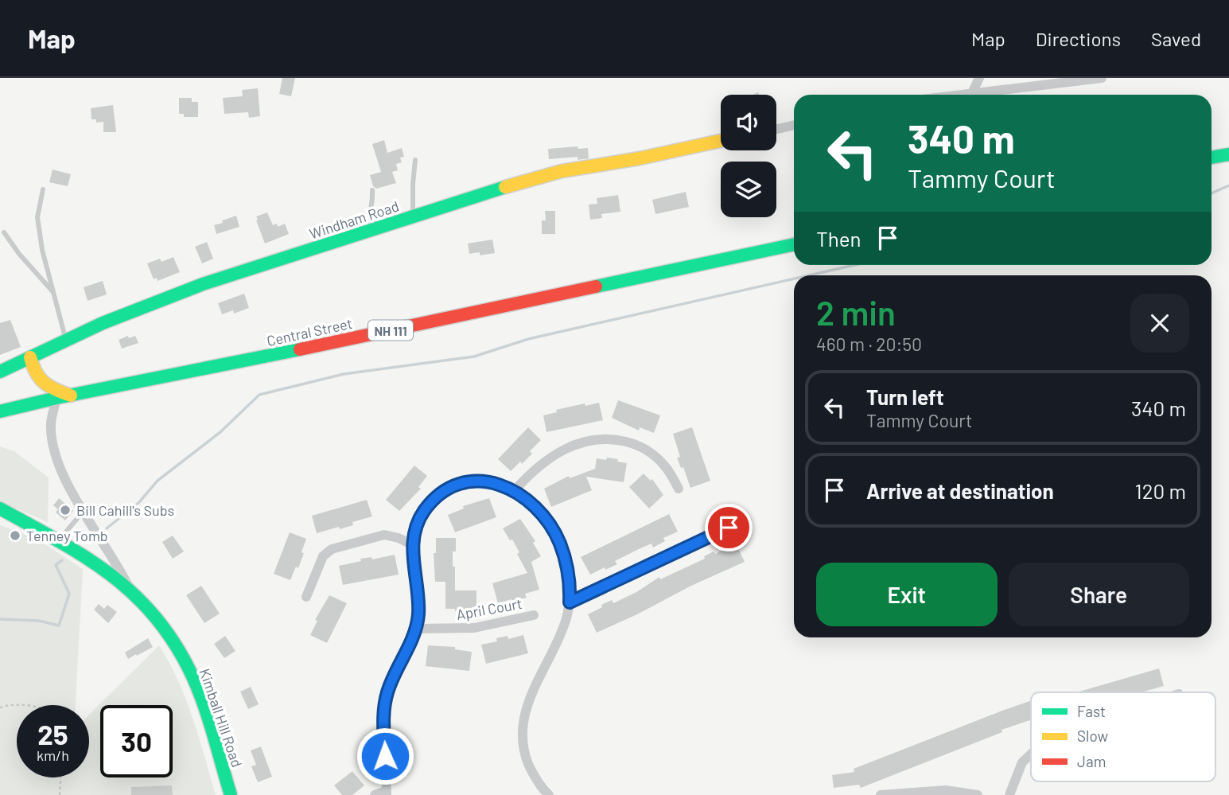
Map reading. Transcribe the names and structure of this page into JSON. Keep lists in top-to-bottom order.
{
  "streets": {
    "street": [
      "Windham Road",
      "NH 111",
      "Central Street",
      "April Court",
      "Kimball Hill Road"
    ]
  },
  "places": ["Bill Cahill's Subs", "Tenney Tomb"],
  "legend": ["Fast", "Slow", "Jam"],
  "page": {
    "header": "Map",
    "nav": ["Map", "Directions", "Saved"],
    "turn": ["340 m", "Tammy Court"],
    "then": "Then",
    "heading": ["2 min", "460 m · 20:50"],
    "list": [
      {
        "name": "Turn left",
        "note": "Tammy Court",
        "value": "340 m"
      },
      {
        "name": "Arrive at destination",
        "value": "120 m"
      }
    ],
    "buttons": ["Exit", "Share"],
    "speed": "25 km/h",
    "limit": "30"
  }
}
